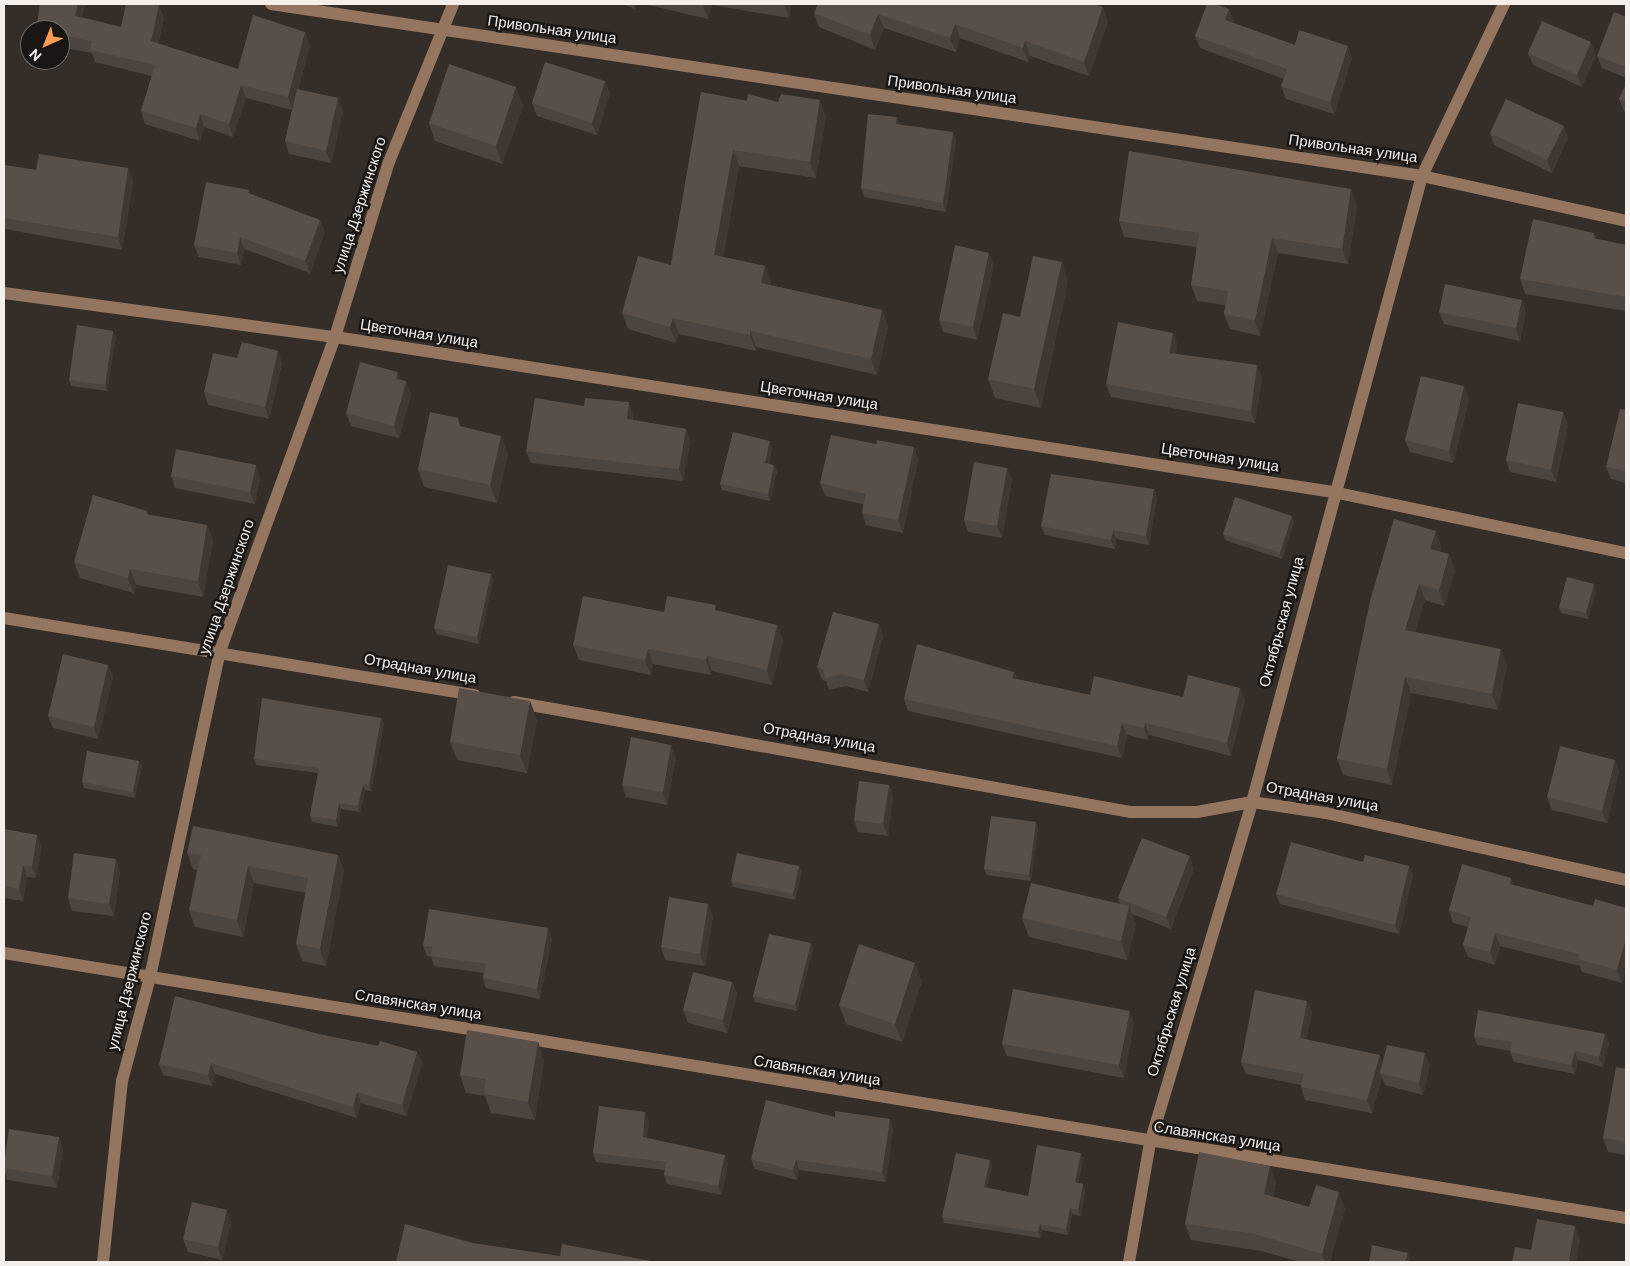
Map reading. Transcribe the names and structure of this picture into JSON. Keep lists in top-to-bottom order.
{
  "streets": {
    "street": [
      "Привольная улица",
      "улица Дзержинского",
      "Цветочная улица",
      "Октябрьская улица",
      "Отрадная улица",
      "Славянская улица"
    ]
  },
  "crossings": [
    ["Привольная улица", "улица Дзержинского"],
    ["Привольная улица", "Октябрьская улица"],
    ["улица Дзержинского", "Цветочная улица"],
    ["улица Дзержинского", "Отрадная улица"],
    ["улица Дзержинского", "Славянская улица"],
    ["Цветочная улица", "Октябрьская улица"],
    ["Октябрьская улица", "Отрадная улица"],
    ["Октябрьская улица", "Славянская улица"]
  ],
  "north": "bottom left"
}
